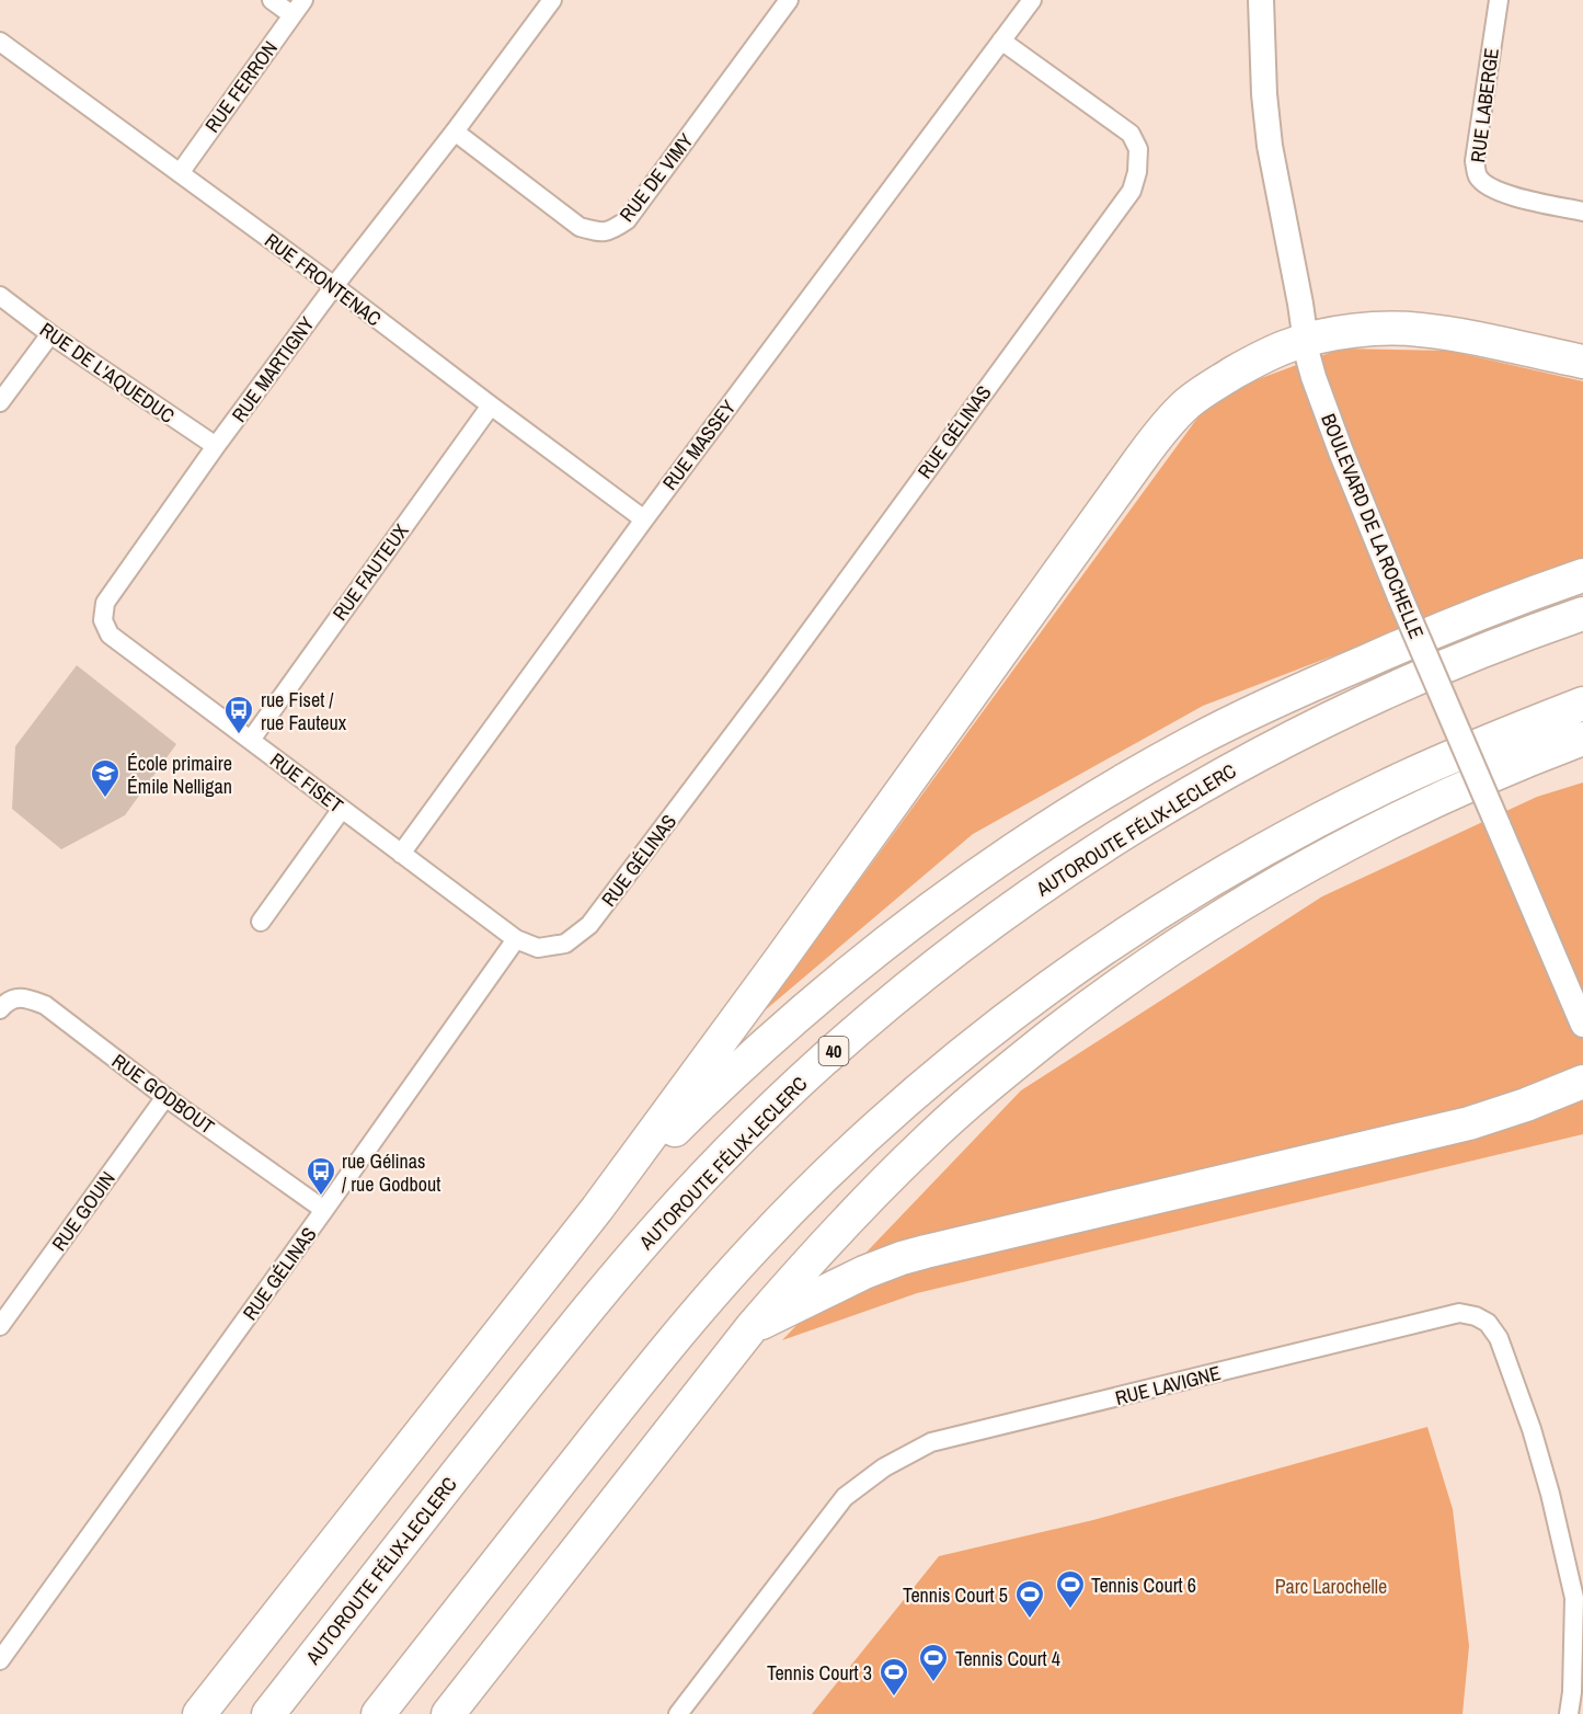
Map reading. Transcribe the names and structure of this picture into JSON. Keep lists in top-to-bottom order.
{
  "streets": {
    "highway": ["AUTOROUTE FÉLIX-LECLERC", "40"],
    "street": [
      "RUE FERRON",
      "RUE LABERGE",
      "RUE DE VIMY",
      "RUE FRONTENAC",
      "RUE MARTIGNY",
      "RUE DE L'AQUEDUC",
      "RUE GÉLINAS",
      "RUE MASSEY",
      "BOULEVARD DE LA ROCHELLE",
      "RUE FAUTEUX",
      "RUE FISET",
      "RUE GODBOUT",
      "RUE GOUIN",
      "RUE LAVIGNE"
    ]
  },
  "crossings": [
    ["RUE FERRON", "RUE FRONTENAC"],
    ["RUE DE VIMY", "RUE MARTIGNY"],
    ["RUE FRONTENAC", "RUE MARTIGNY"],
    ["RUE FRONTENAC", "RUE MASSEY"],
    ["RUE FRONTENAC", "RUE FAUTEUX"],
    ["RUE MARTIGNY", "RUE DE L'AQUEDUC"],
    ["RUE MARTIGNY", "RUE FISET"],
    ["RUE GÉLINAS", "RUE MASSEY"],
    ["RUE GÉLINAS", "RUE FISET"],
    ["RUE GÉLINAS", "RUE GODBOUT"],
    ["RUE MASSEY", "RUE FISET"],
    ["RUE FAUTEUX", "RUE FISET"],
    ["RUE GODBOUT", "RUE GOUIN"]
  ],
  "parks": ["Parc Larochelle"],
  "places": {
    "bus stop": ["rue Fiset / rue Fauteux", "rue Gélinas / rue Godbout"],
    "school or university": ["École primaire Émile Nelligan"],
    "sports": [
      "Tennis Court 6",
      "Tennis Court 5",
      "Tennis Court 4",
      "Tennis Court 3"
    ]
  }
}
